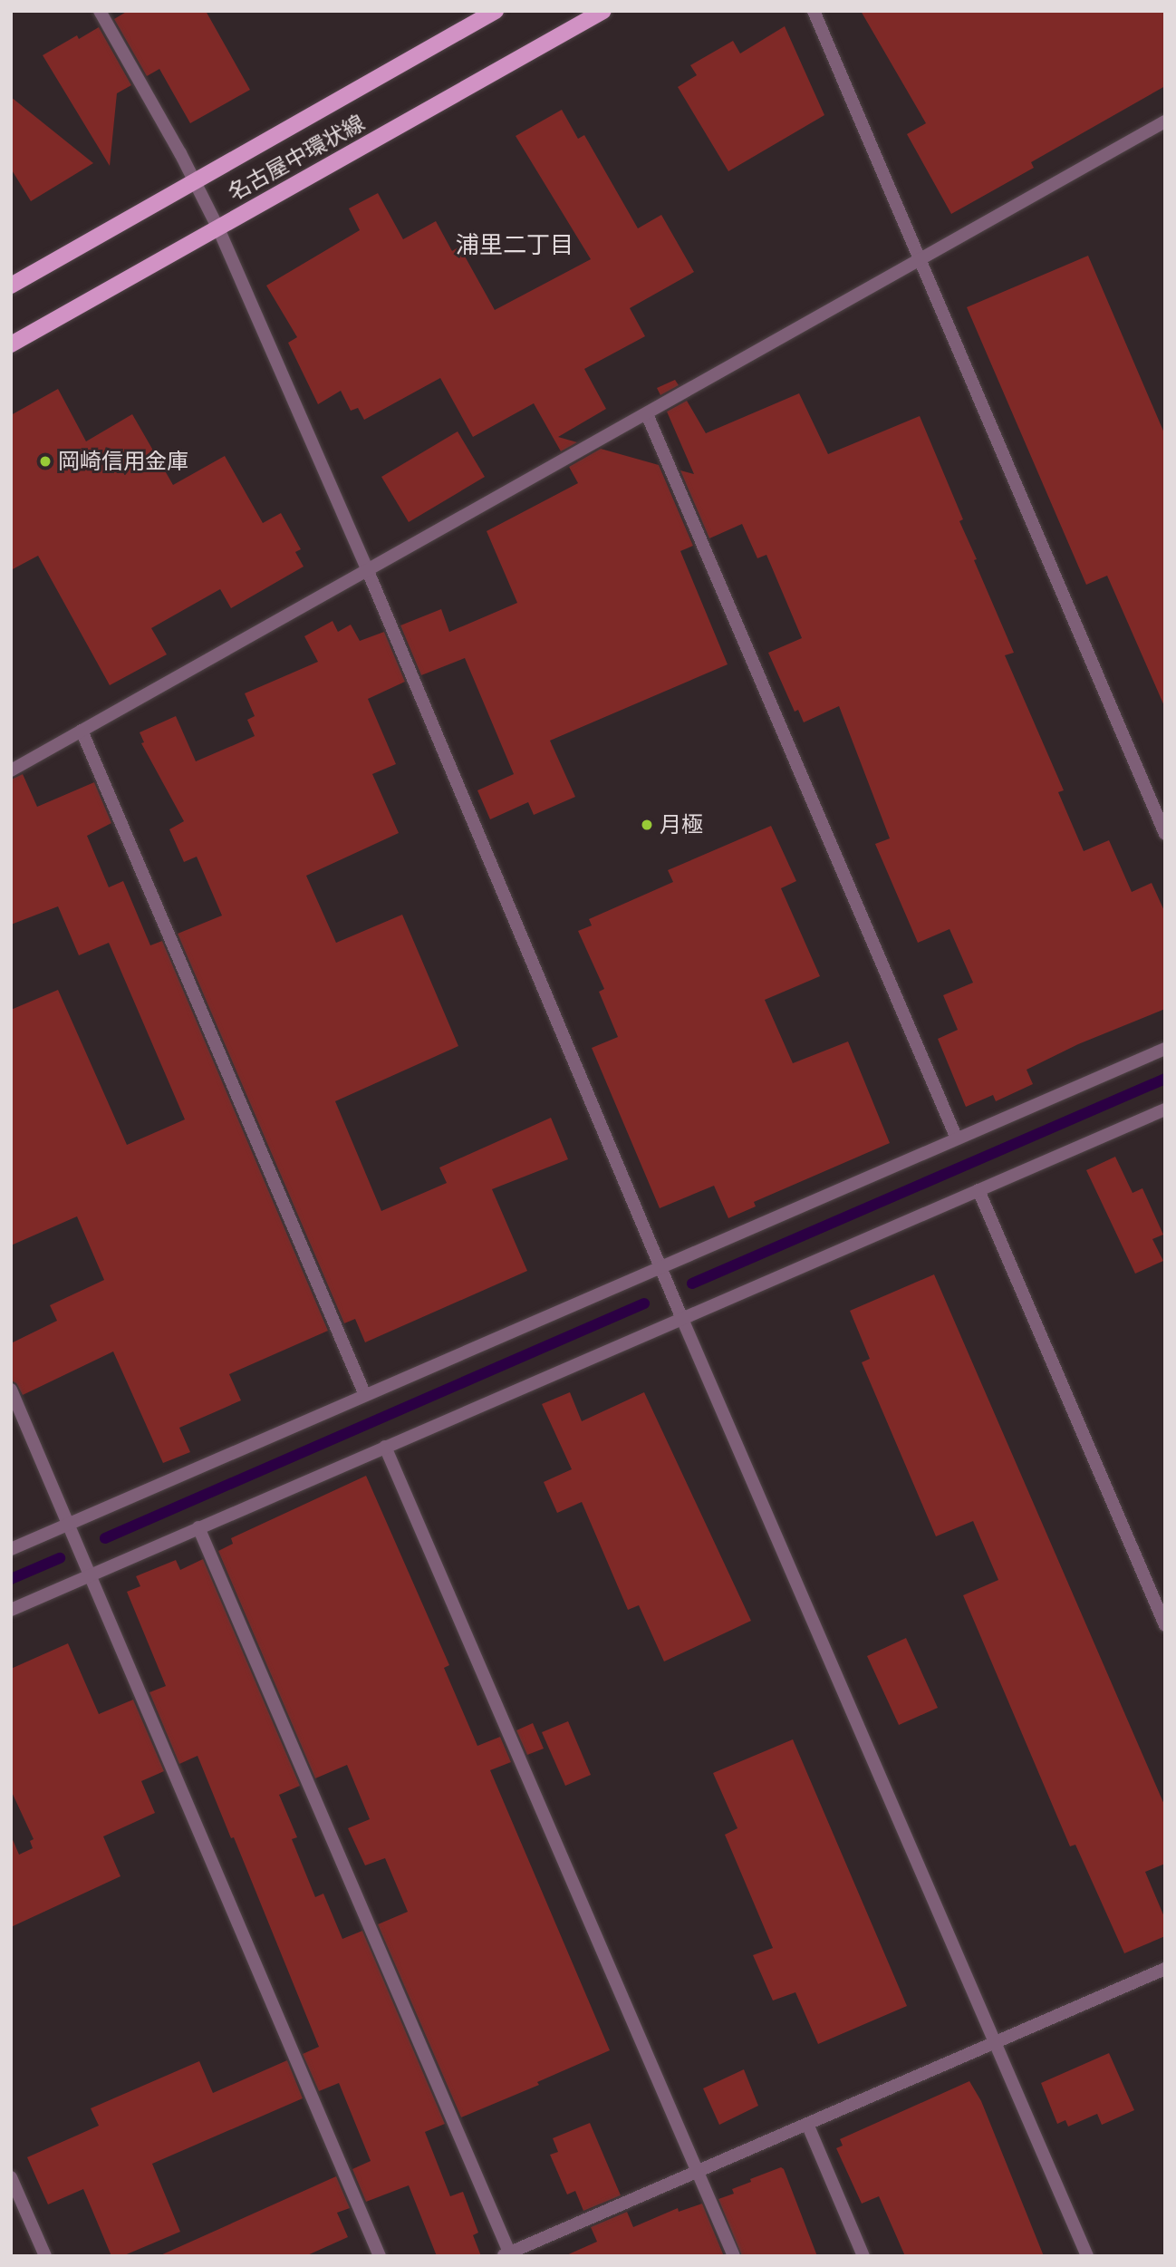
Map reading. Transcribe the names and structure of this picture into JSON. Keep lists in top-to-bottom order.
{
  "streets": {
    "main road": ["名古屋中環状線"]
  },
  "districts": ["浦里二丁目"],
  "places": ["岡崎信用金庫", "月極"]
}
